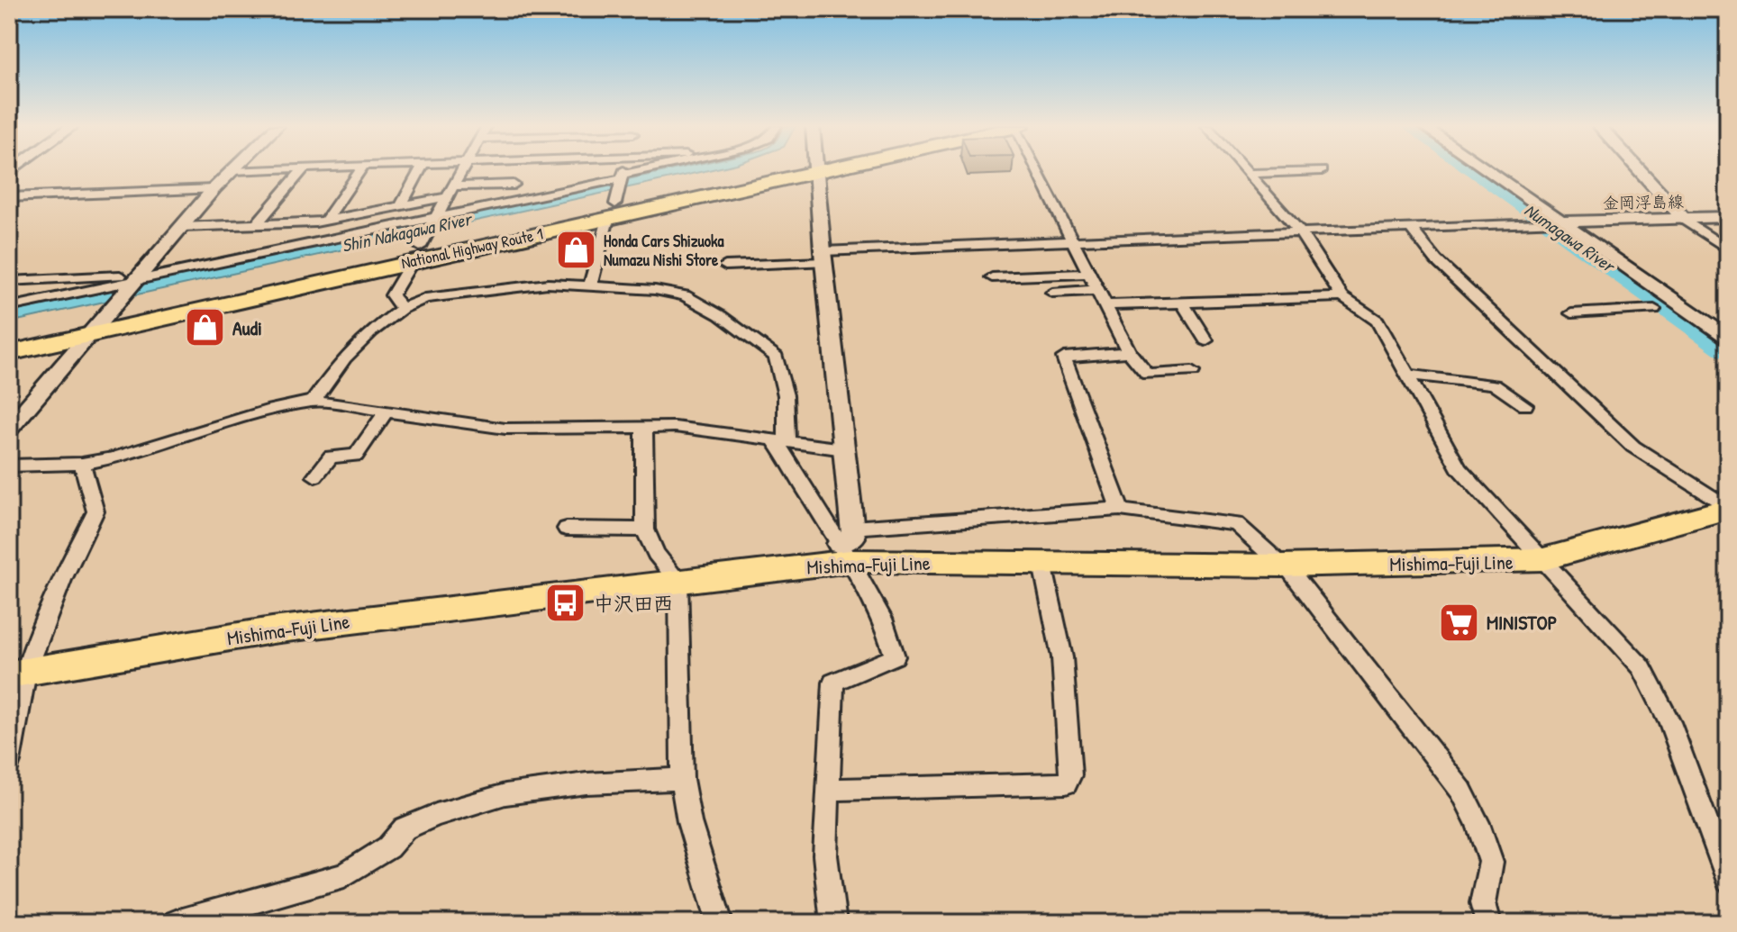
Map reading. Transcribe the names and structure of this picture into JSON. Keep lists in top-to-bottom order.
{
  "streets": {
    "highway": ["National Highway Route 1"],
    "main road": ["Mishima-Fuji Line"],
    "street": ["金岡浮島線"]
  },
  "water": ["Shin Nakagawa River", "Numagawa River"],
  "places": {
    "shop": ["Honda Cars Shizuoka Numazu Nishi Store", "Audi"],
    "bus stop": ["中沢田西"],
    "supermarket": ["MINISTOP"]
  }
}
